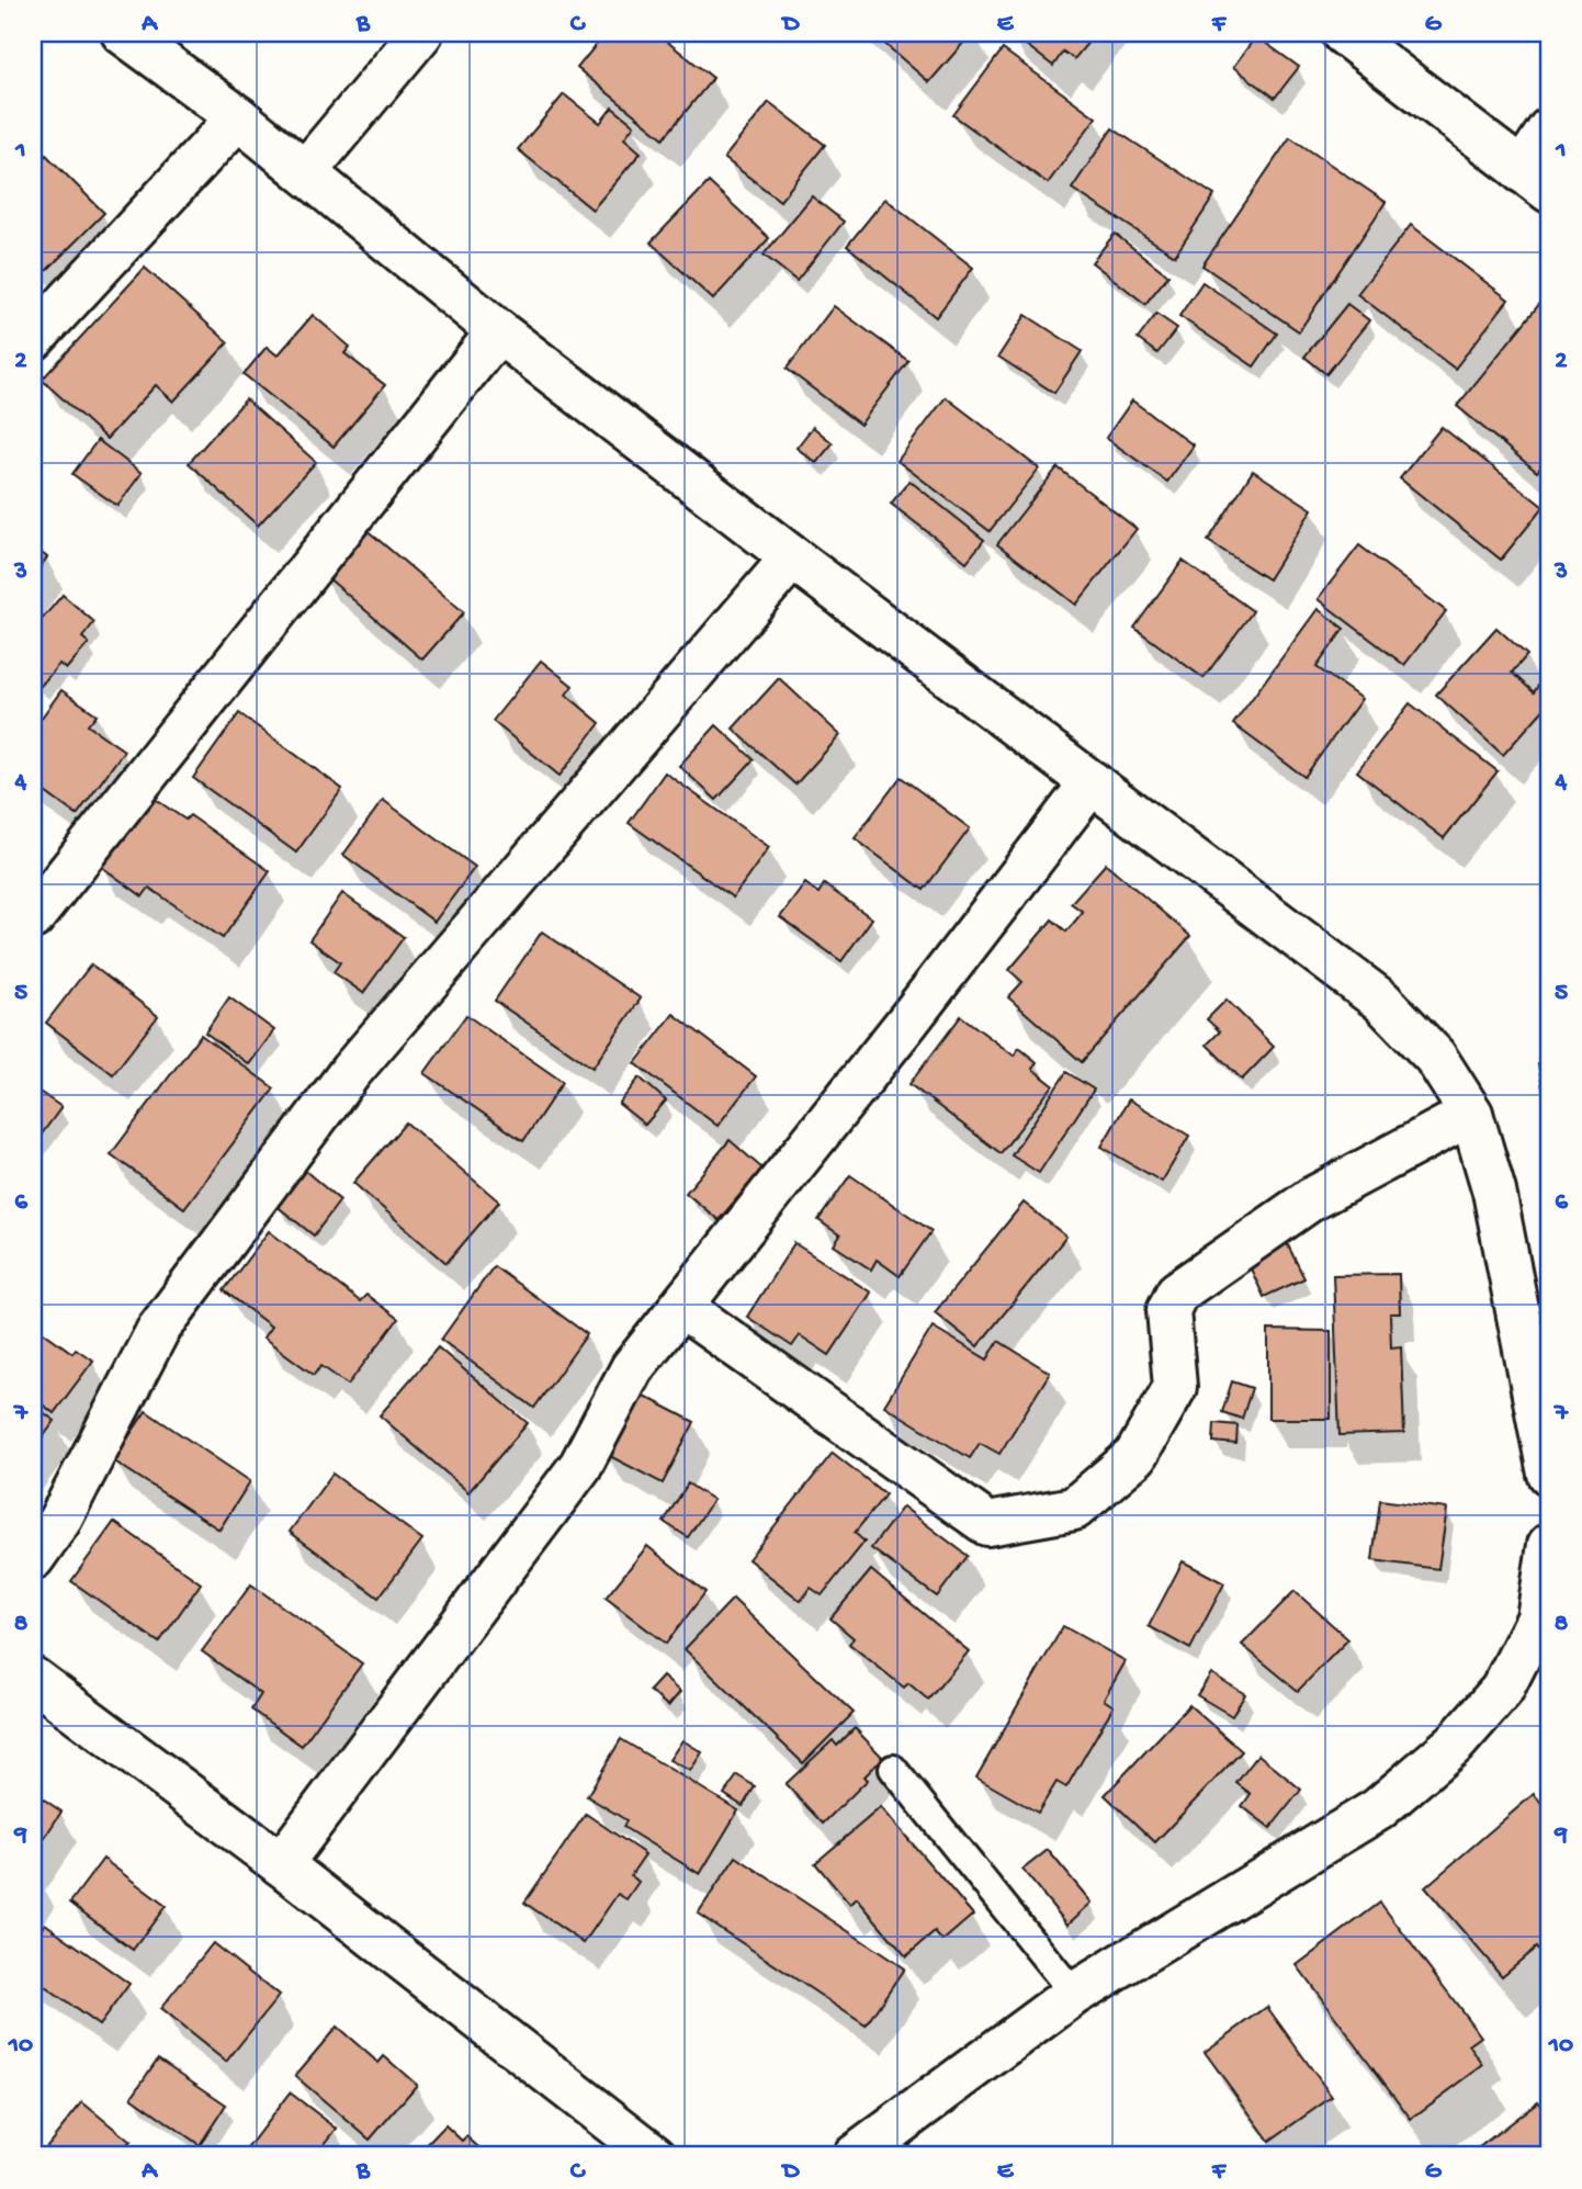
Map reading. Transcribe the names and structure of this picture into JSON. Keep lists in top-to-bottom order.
{
  "grid": {
    "columns": [
      "A",
      "B",
      "C",
      "D",
      "E",
      "F",
      "G"
    ],
    "rows": [
      "1",
      "2",
      "3",
      "4",
      "5",
      "6",
      "7",
      "8",
      "9",
      "10"
    ]
  }
}
